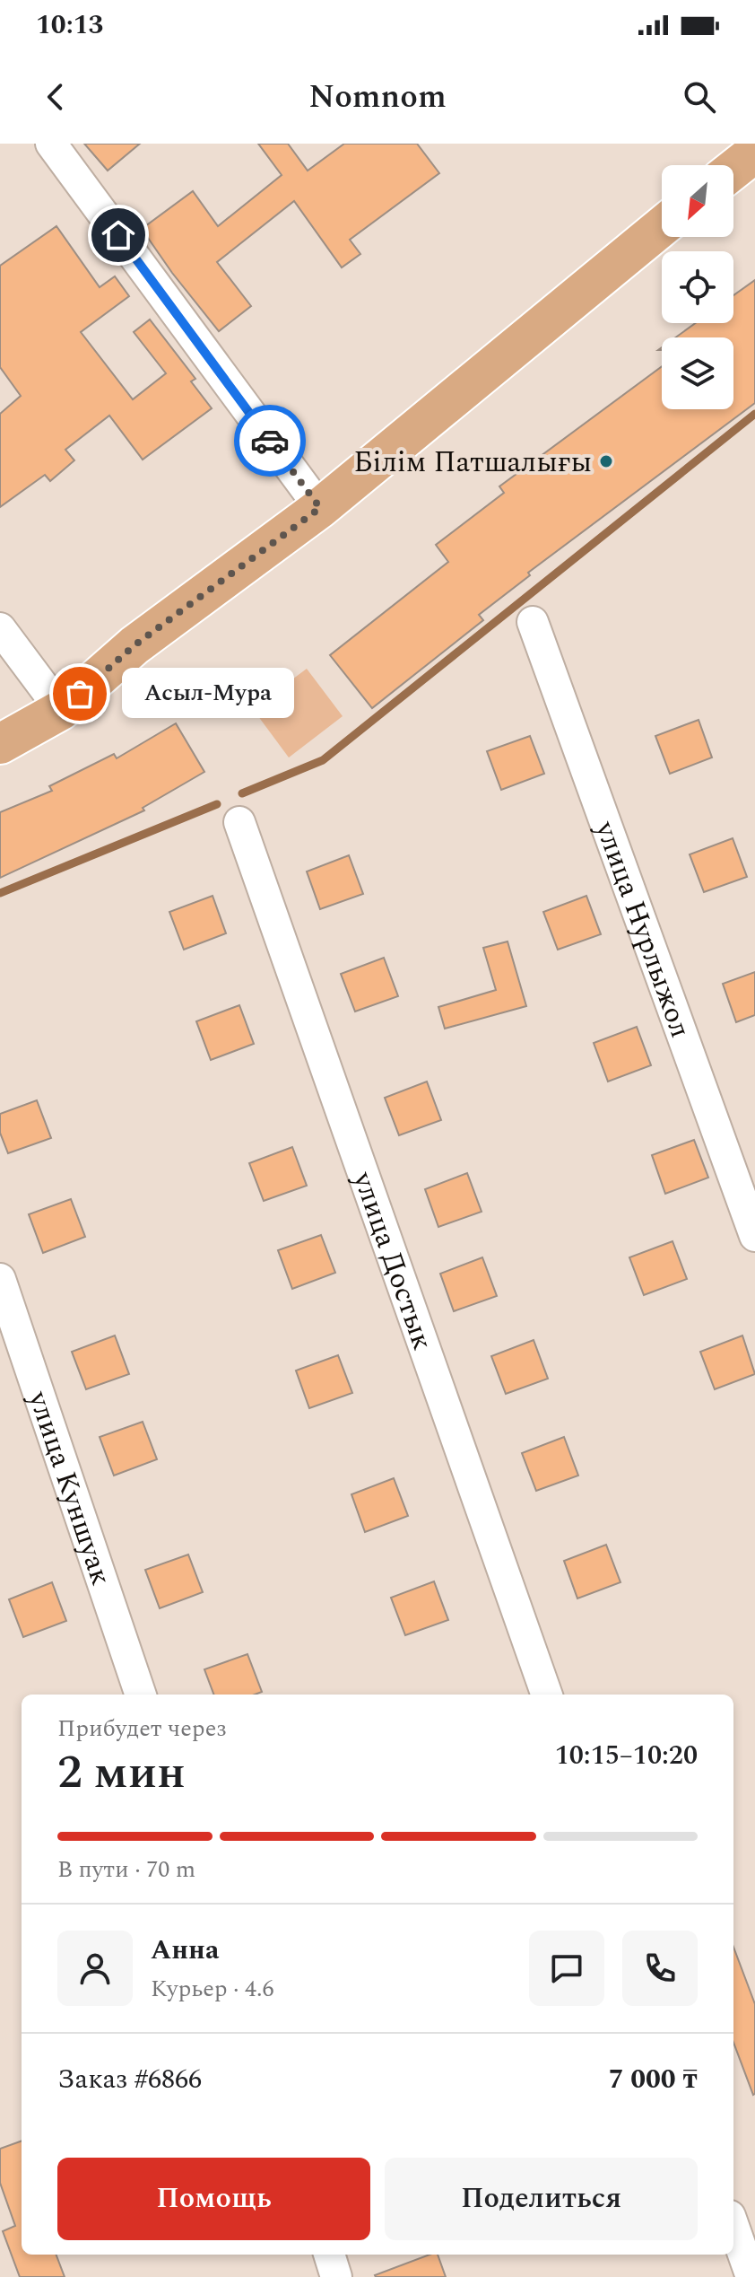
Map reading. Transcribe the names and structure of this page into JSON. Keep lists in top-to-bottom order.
{
  "streets": {
    "street": ["улица Нурлыжол", "улица Достык", "улица Куншуак"]
  },
  "places": ["Білім Патшалығы", "Асыл-Мура"],
  "north": "bottom left",
  "page": {
    "status": "10:13",
    "header": "Nomnom",
    "bubble": "Асыл-Мура",
    "heading": ["2 мин", "Прибудет через", "10:15–10:20"],
    "panel": [
      "Анна",
      "Курьер · 4.6",
      "Заказ #6866",
      "7 000 ₸"
    ],
    "bar": "В пути · 70 m",
    "buttons": ["Помощь", "Поделиться"]
  }
}
